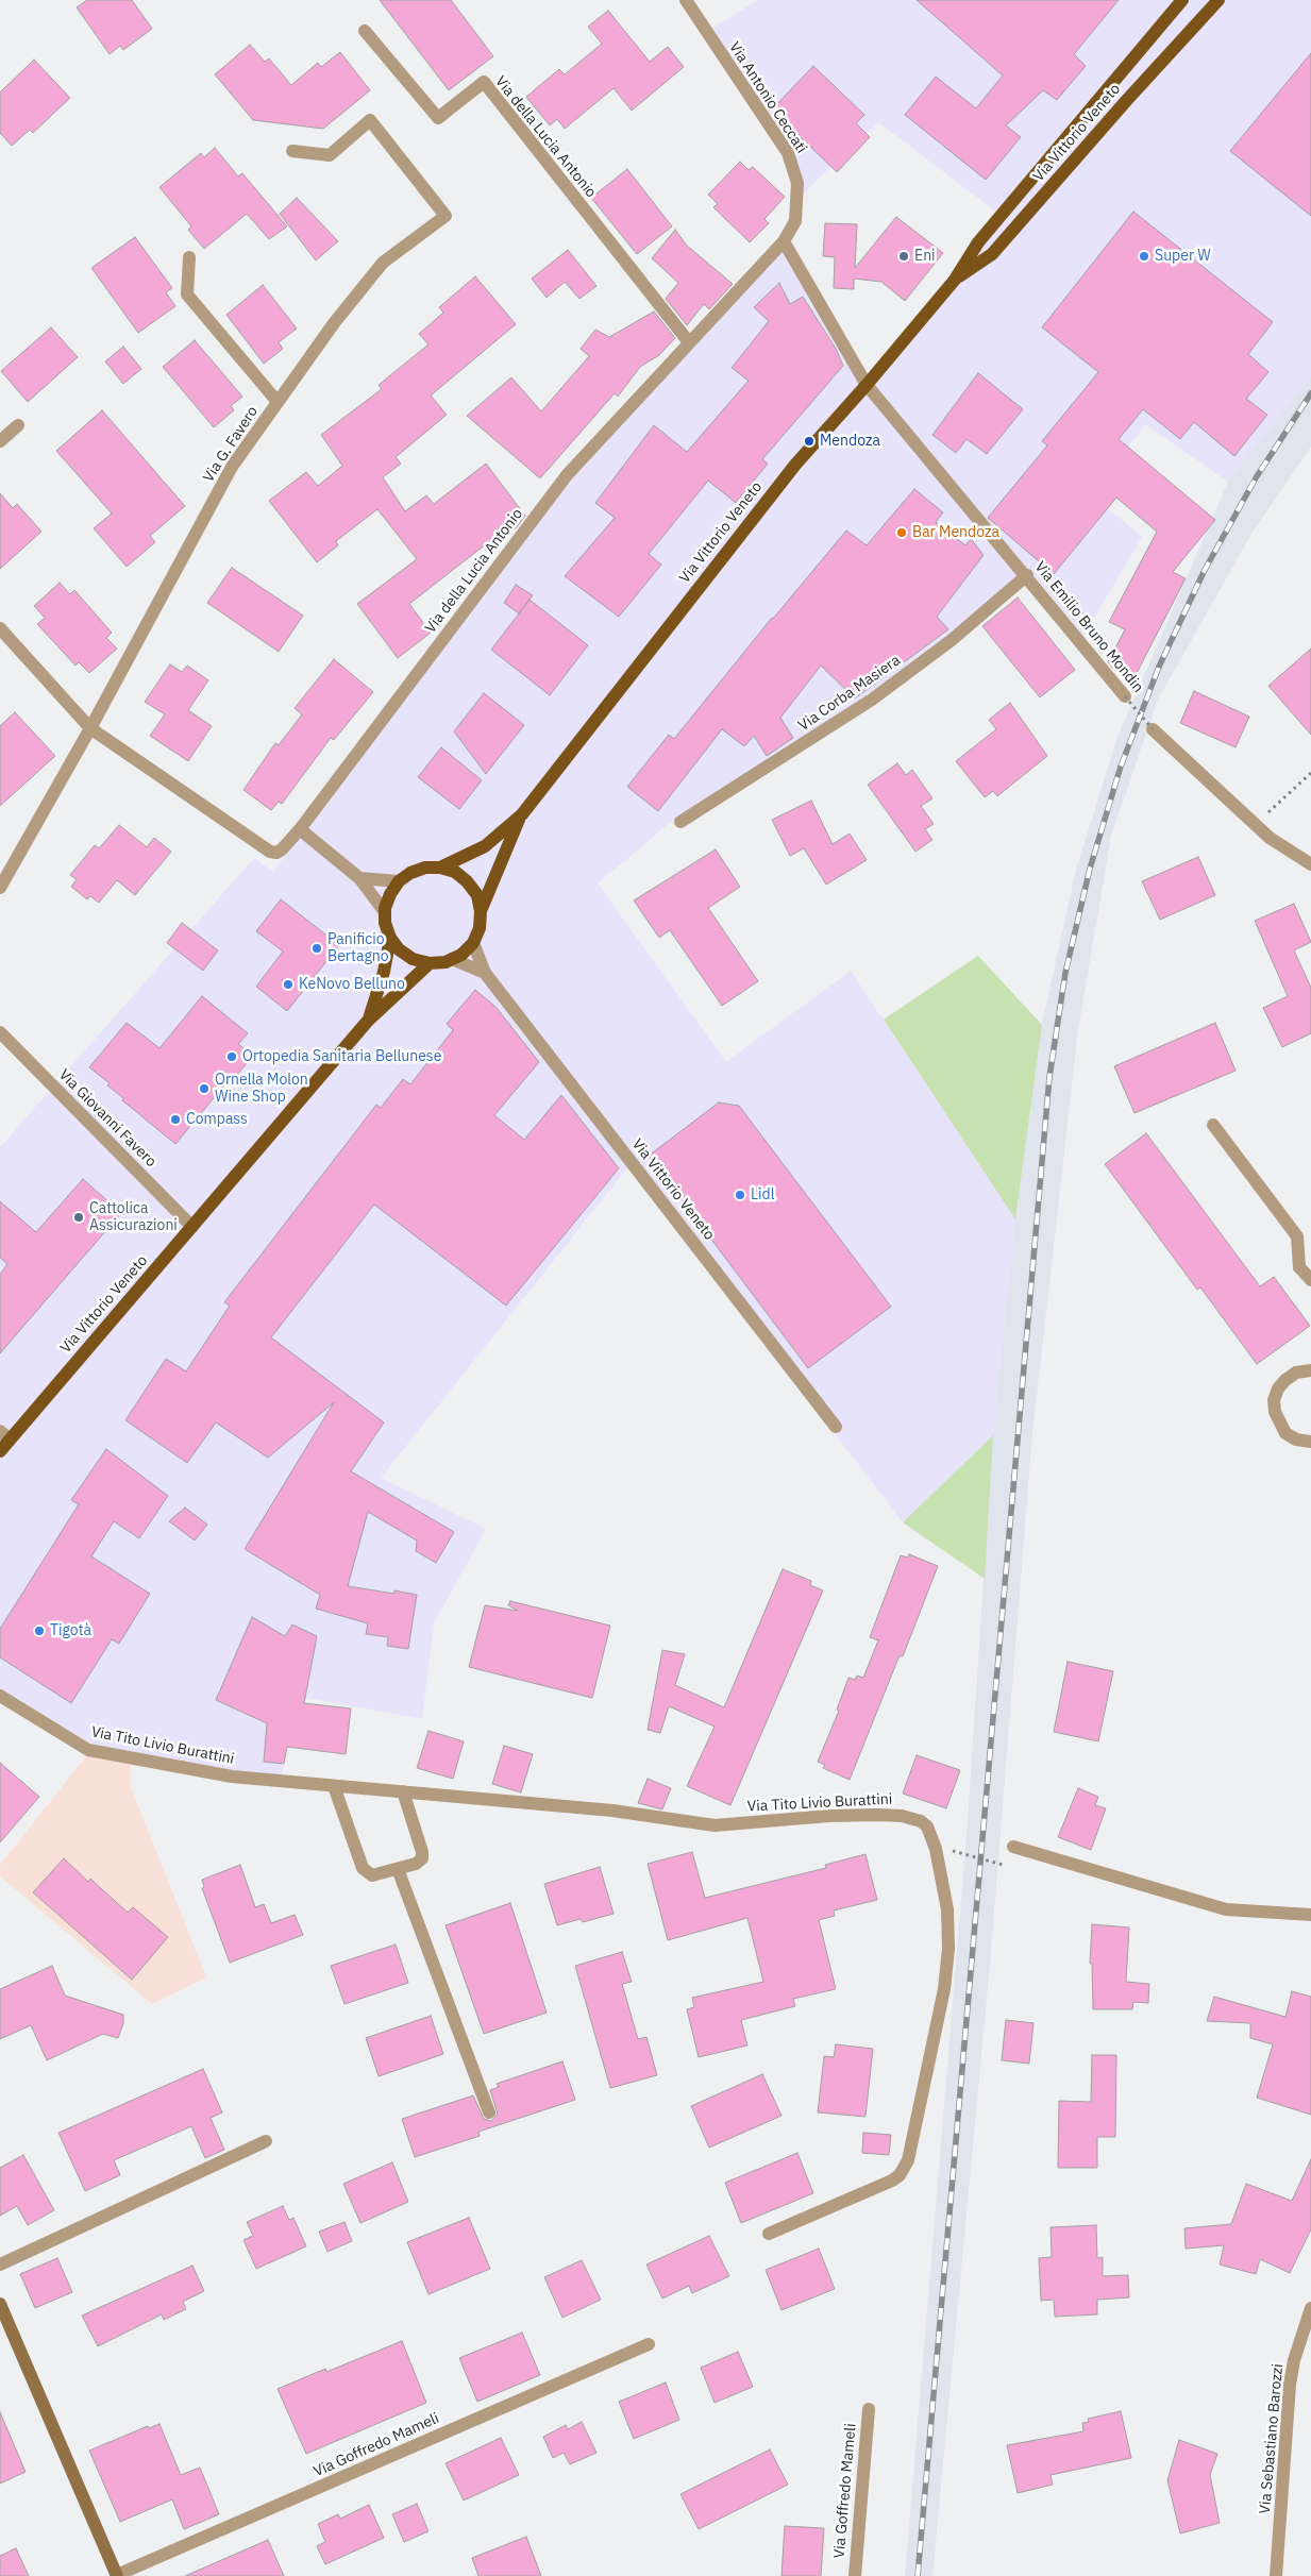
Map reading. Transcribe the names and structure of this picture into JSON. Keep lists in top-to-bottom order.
{
  "streets": {
    "main road": ["Via Vittorio Veneto"],
    "street": [
      "Via Antonio Ceccati",
      "Via della Lucia Antonio",
      "Via G. Favero",
      "Via Emilio Bruno Mondin",
      "Via Corba Masiera",
      "Via Giovanni Favero",
      "Via Tito Livio Burattini",
      "Via Sebastiano Barozzi",
      "Via Goffredo Mameli"
    ]
  },
  "crossings": [
    ["Via Antonio Ceccati", "Via della Lucia Antonio"],
    ["Via Vittorio Veneto", "Via Emilio Bruno Mondin"],
    ["Via Vittorio Veneto", "Via Giovanni Favero"],
    ["Via della Lucia Antonio", "Via G. Favero"],
    ["Via Emilio Bruno Mondin", "Via Corba Masiera"]
  ],
  "places": [
    "Eni",
    "Super W",
    "Mendoza",
    "Bar Mendoza",
    "Panificio Bertagno",
    "KeNovo Belluno",
    "Ortopedia Sanitaria Bellunese",
    "Ornella Molon Wine Shop",
    "Compass",
    "Lidl",
    "Cattolica Assicurazioni",
    "Tigotà"
  ]
}
